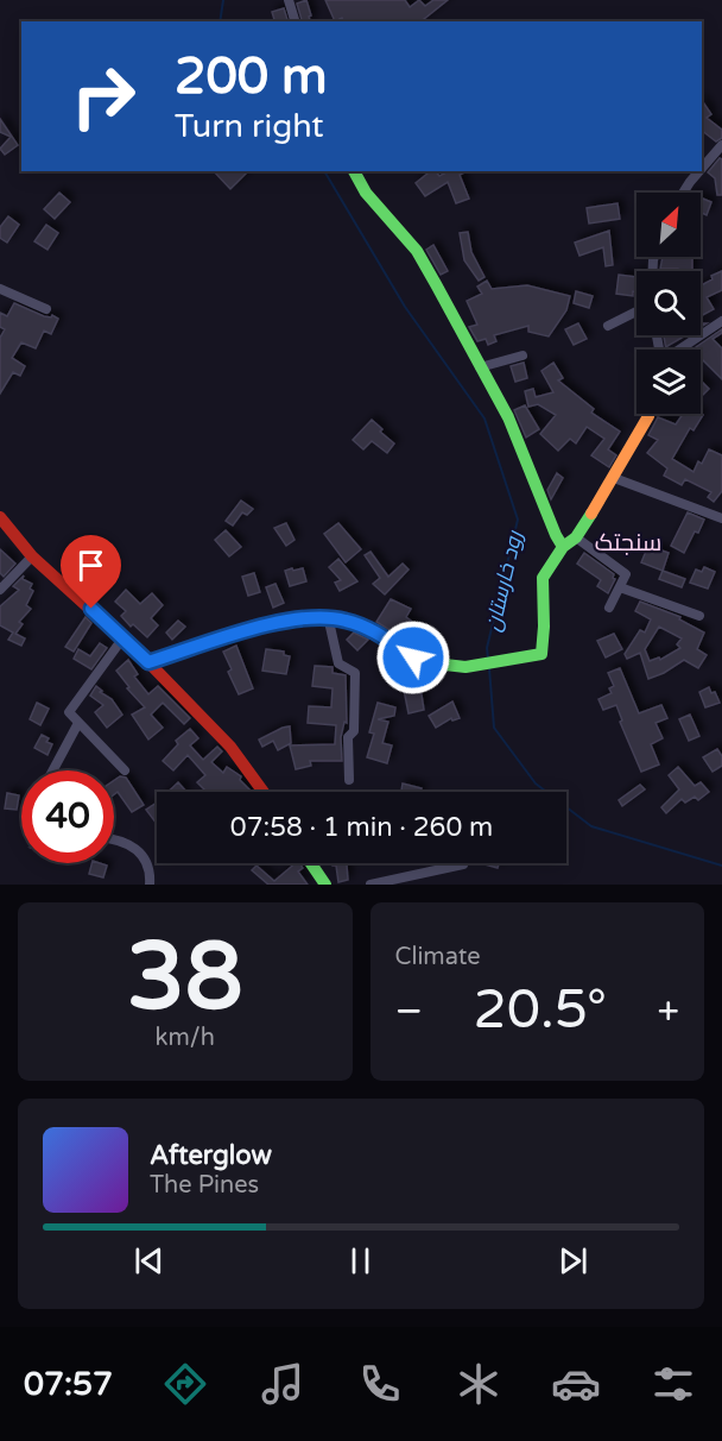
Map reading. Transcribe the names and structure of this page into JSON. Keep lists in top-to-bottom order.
{
  "districts": ["سنجتک"],
  "water": ["رود خارستان"],
  "north": "top right",
  "page": {
    "turn": ["200 m", "Turn right"],
    "limit": "40",
    "trip": "07:58 · 1 min · 260 m",
    "tile": [
      ["38", "km/h"],
      "Climate"
    ],
    "heat": ["−", "20.5°", "+"],
    "song": ["Afterglow", "The Pines"],
    "tabs": "07:57"
  }
}
